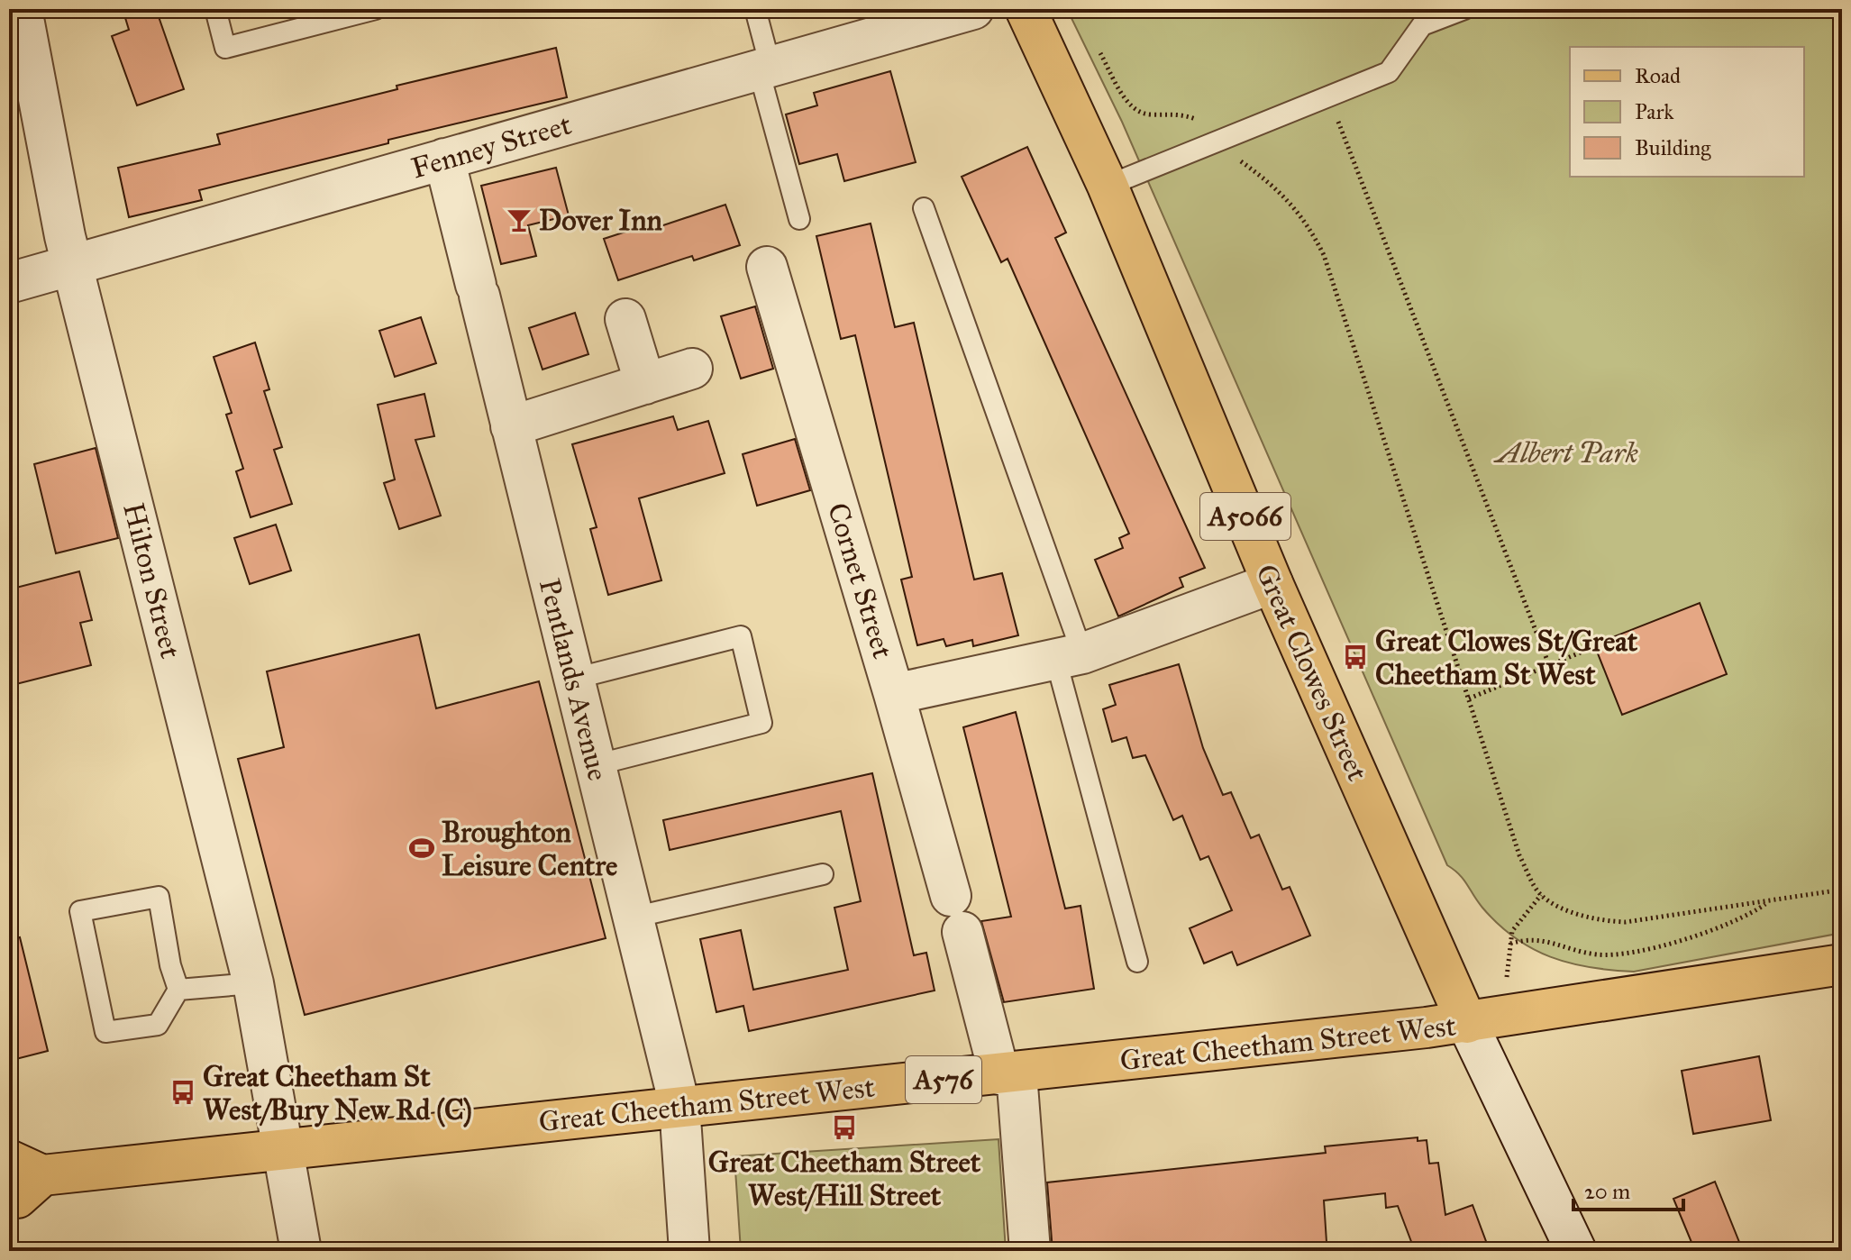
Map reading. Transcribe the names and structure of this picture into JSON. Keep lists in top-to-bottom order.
{
  "streets": {
    "main road": [
      "A5066",
      "Great Clowes Street",
      "Great Cheetham Street West",
      "A576"
    ],
    "street": [
      "Fenney Street",
      "Hilton Street",
      "Cornet Street",
      "Pentlands Avenue"
    ]
  },
  "crossings": [
    ["Fenney Street", "Hilton Street"],
    ["Fenney Street", "Pentlands Avenue"],
    ["Hilton Street", "Great Cheetham Street West"],
    ["Great Clowes Street", "Great Cheetham Street West"],
    ["Pentlands Avenue", "Great Cheetham Street West"]
  ],
  "parks": ["Albert Park"],
  "places": {
    "bar": ["Dover Inn"],
    "bus stop": ["Great Clowes St/Great Cheetham St West", "Great Cheetham St West/Bury New Rd (C)", "Great Cheetham Street West/Hill Street"],
    "sports": ["Broughton Leisure Centre"]
  },
  "legend": ["Road", "Park", "Building"],
  "scale_bar": "20 m"
}
